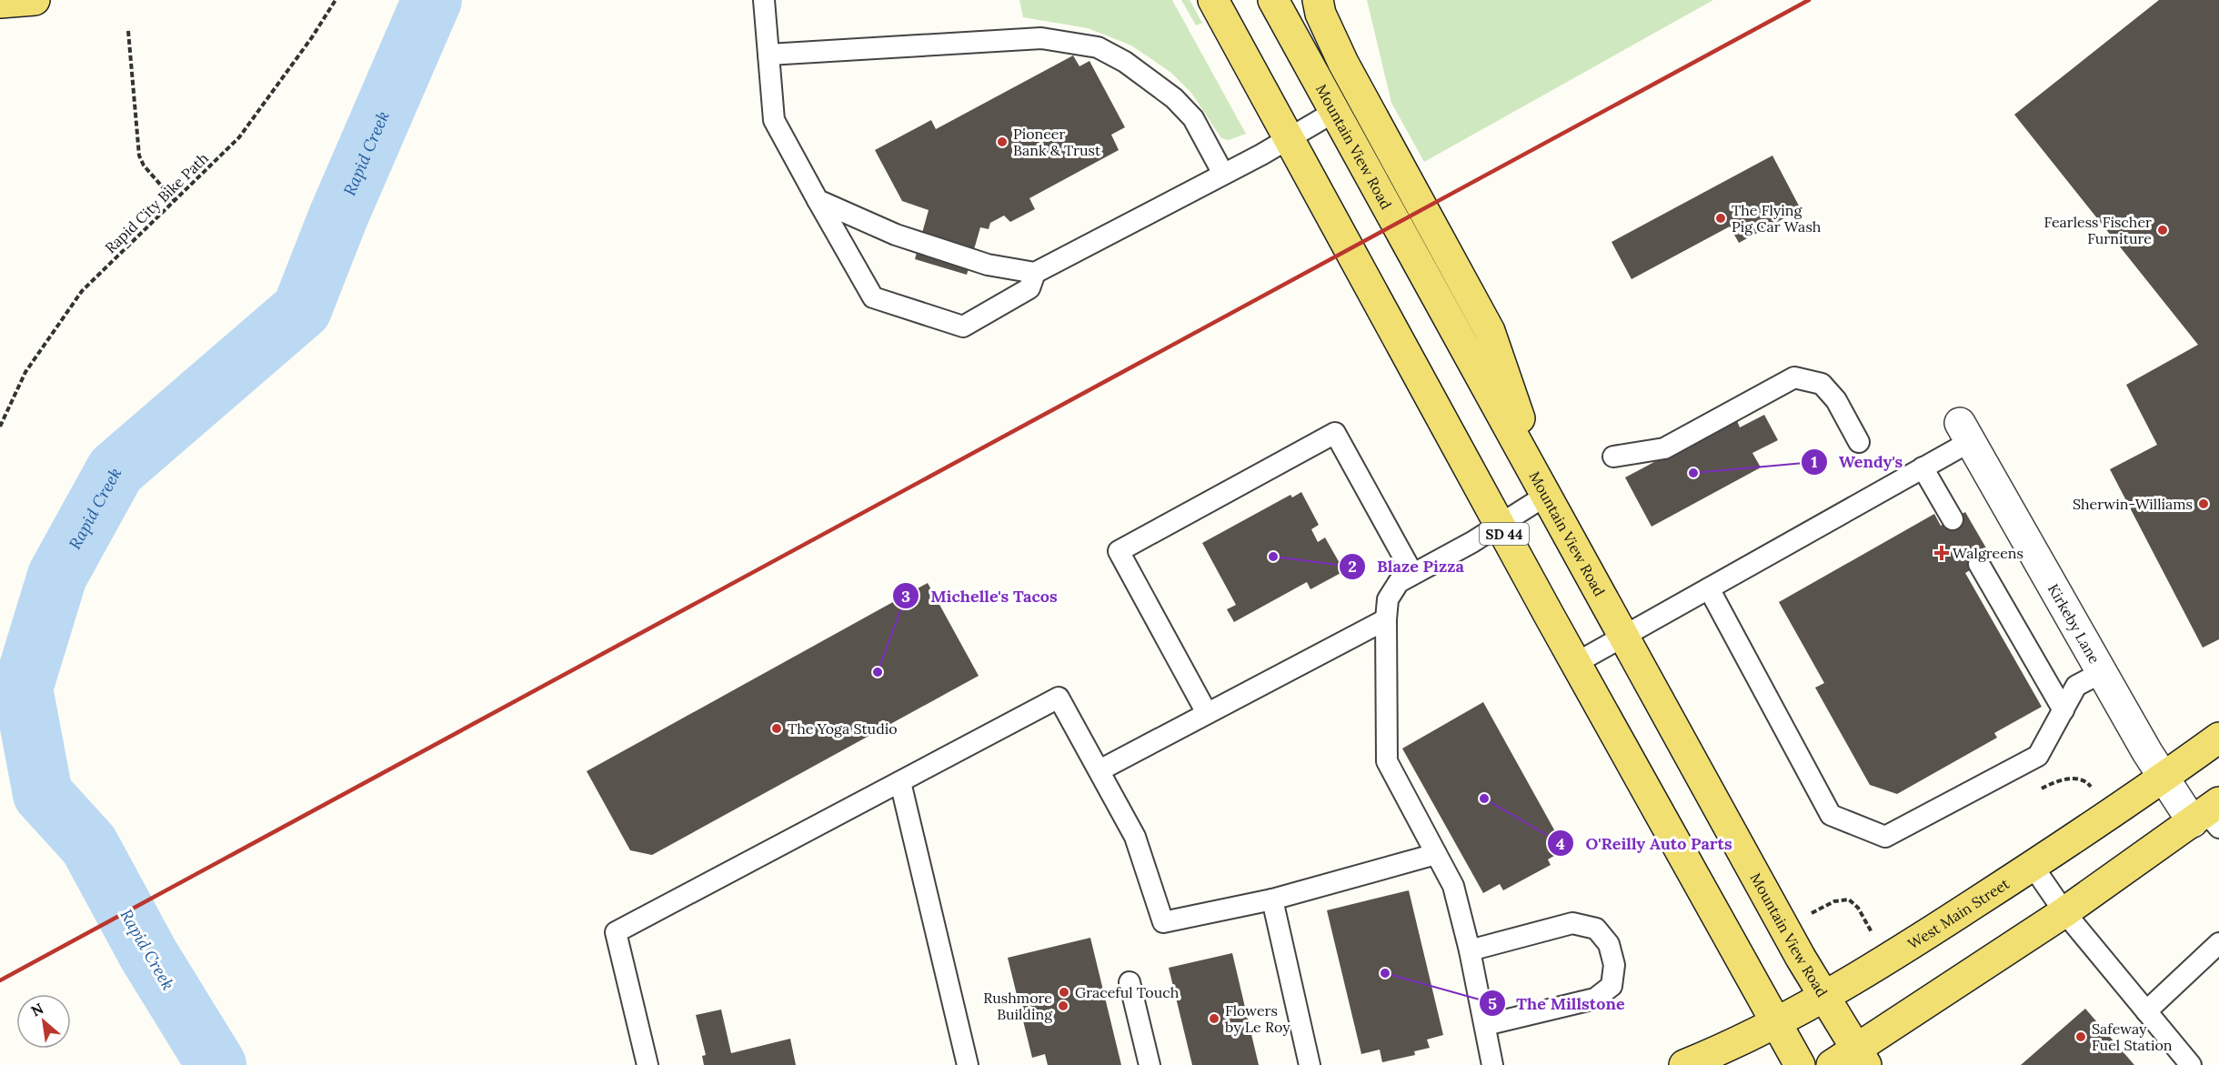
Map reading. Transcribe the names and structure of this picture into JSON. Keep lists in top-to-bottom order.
{
  "streets": {
    "main road": ["Mountain View Road", "SD 44", "West Main Street"],
    "street": ["Kirkeby Lane"],
    "path": ["Rapid City Bike Path"]
  },
  "crossings": [
    ["Mountain View Road", "West Main Street"],
    ["SD 44", "West Main Street"],
    ["Kirkeby Lane", "West Main Street"]
  ],
  "water": ["Rapid Creek"],
  "places": {
    "other": [
      "Pioneer Bank & Trust",
      "The Flying Pig Car Wash",
      "Fearless Fischer Furniture",
      "Wendy's",
      "Sherwin-Williams",
      "Blaze Pizza",
      "Michelle's Tacos",
      "The Yoga Studio",
      "O'Reilly Auto Parts",
      "The Millstone",
      "Graceful Touch",
      "Rushmore Building",
      "Flowers by Le Roy",
      "Safeway Fuel Station"
    ],
    "health": ["Walgreens"]
  },
  "north": "top left"
}
